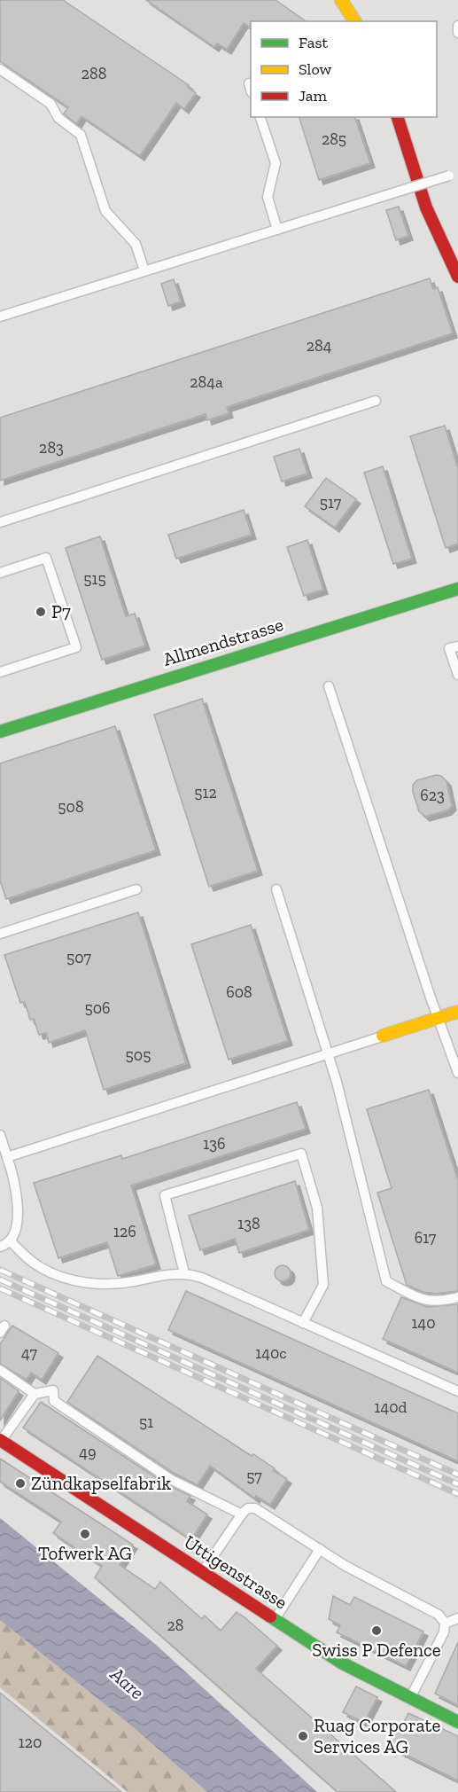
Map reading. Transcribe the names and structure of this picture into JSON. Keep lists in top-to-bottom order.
{
  "streets": {
    "main road": ["Allmendstrasse", "Uttigenstrasse"]
  },
  "water": ["Aare"],
  "places": [
    "P7",
    "Zündkapselfabrik",
    "Tofwerk AG",
    "Swiss P Defence",
    "Ruag Corporate Services AG"
  ],
  "house_numbers": [
    "288",
    "285",
    "284",
    "284a",
    "283",
    "517",
    "515",
    "512",
    "623",
    "508",
    "507",
    "608",
    "506",
    "505",
    "136",
    "138",
    "126",
    "617",
    "140",
    "47",
    "140c",
    "140d",
    "51",
    "49",
    "57",
    "28",
    "120"
  ],
  "legend": ["Fast", "Slow", "Jam"]
}
